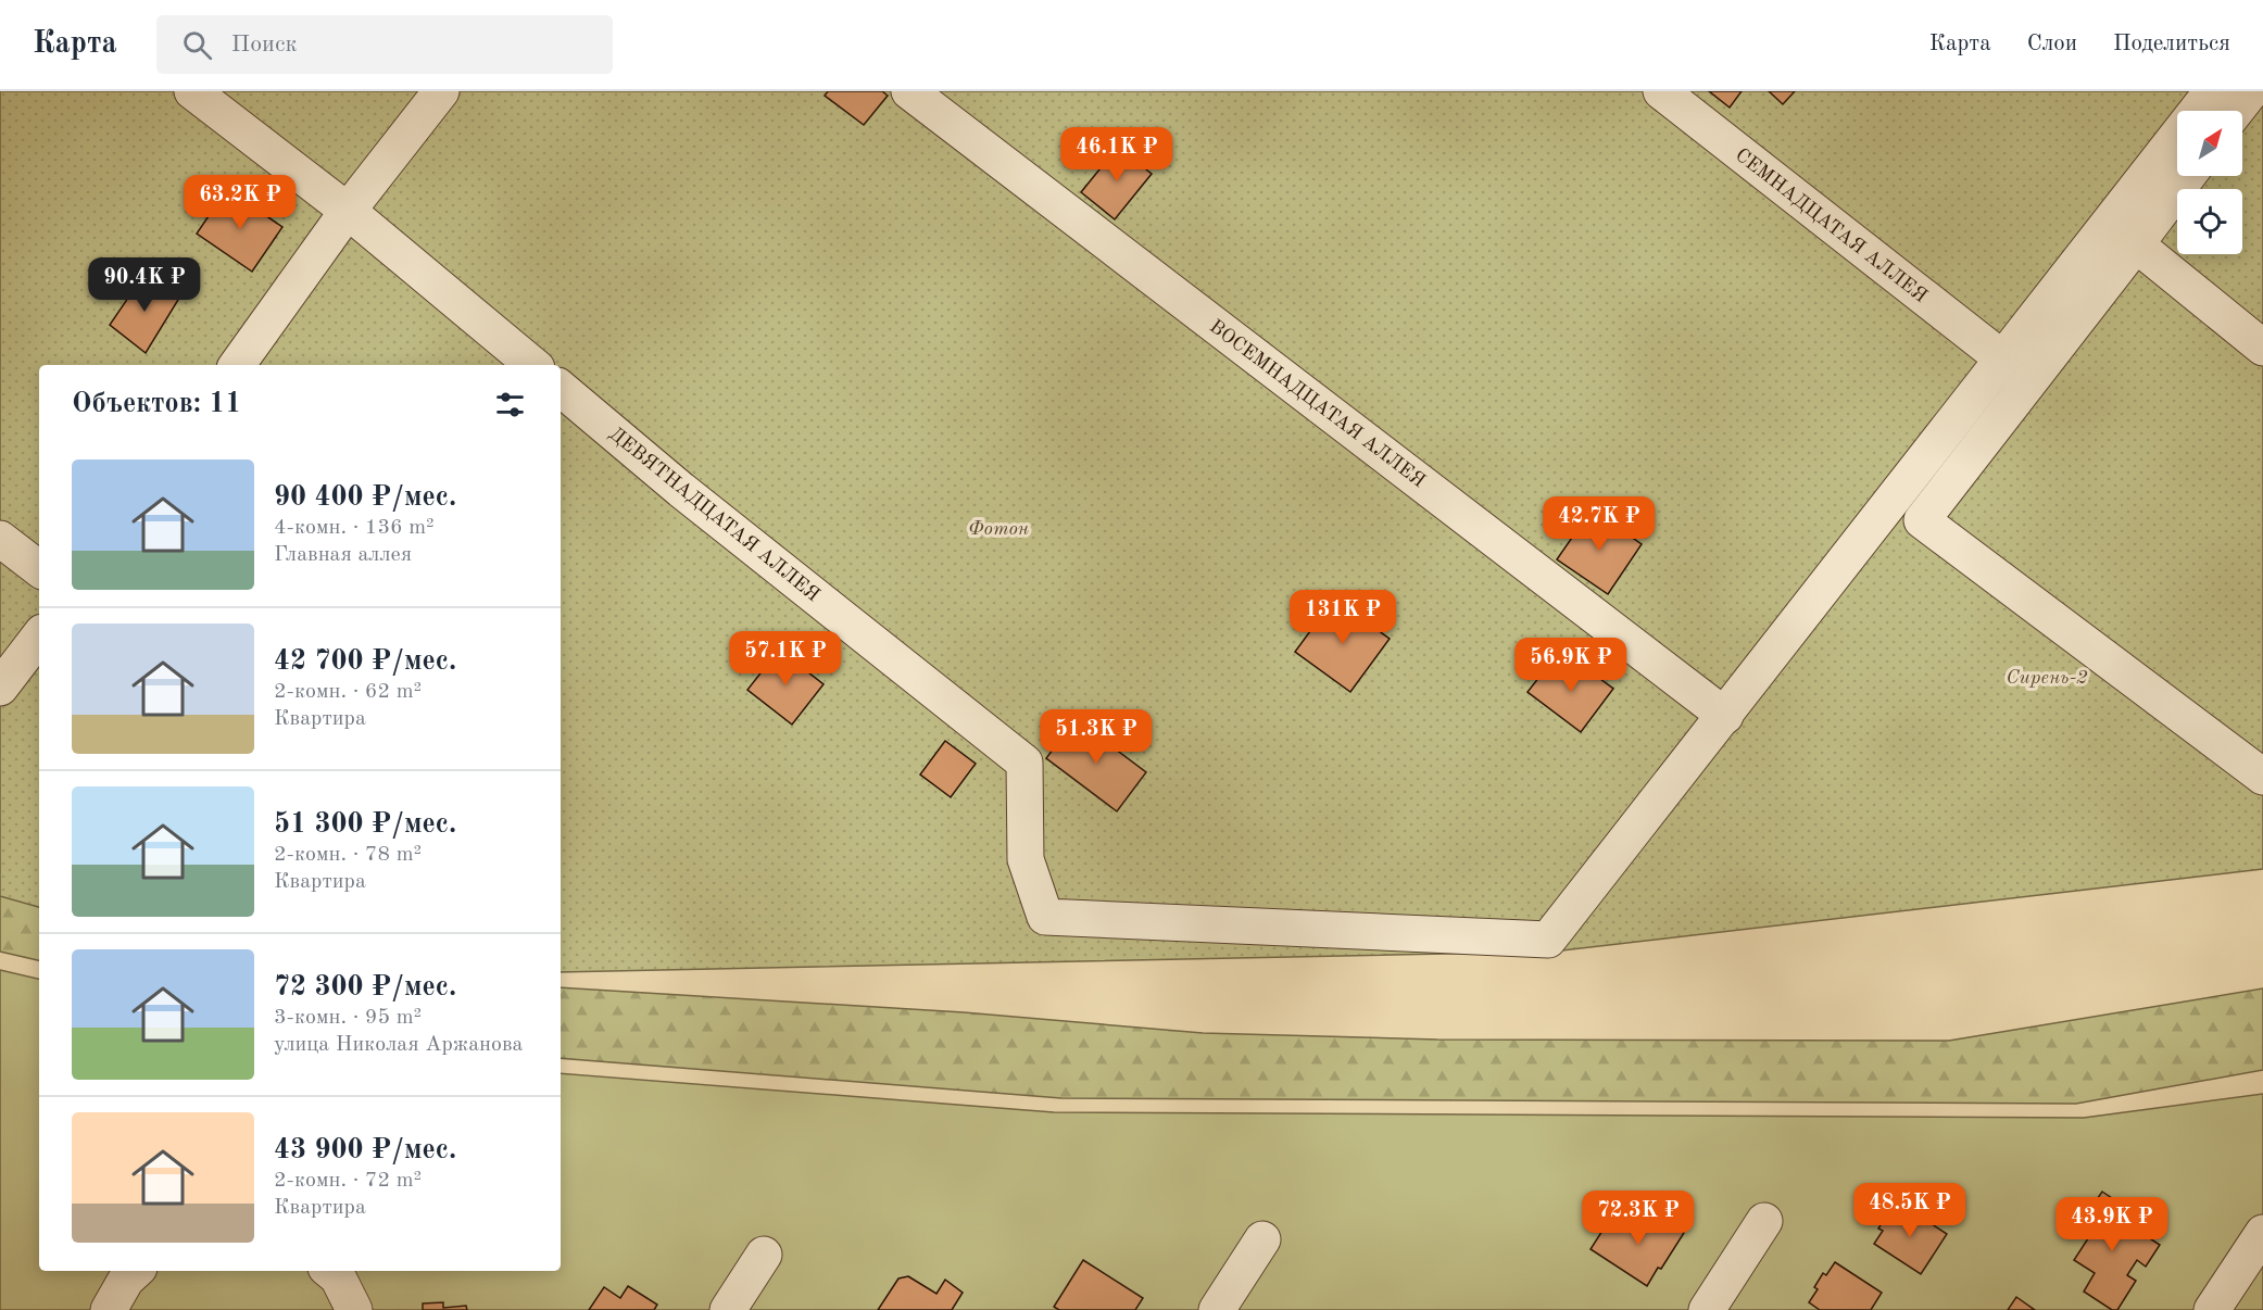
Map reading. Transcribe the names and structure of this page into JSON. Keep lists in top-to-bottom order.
{
  "streets": {
    "street": ["СЕМНАДЦАТАЯ АЛЛЕЯ", "ВОСЕМНАДЦАТАЯ АЛЛЕЯ", "ДЕВЯТНАДЦАТАЯ АЛЛЕЯ"]
  },
  "crossings": [
    ["ВОСЕМНАДЦАТАЯ АЛЛЕЯ", "ДЕВЯТНАДЦАТАЯ АЛЛЕЯ"]
  ],
  "parks": ["Фотон", "Сирень-2"],
  "north": "top right",
  "page": {
    "header": "Карта",
    "search": "Поиск",
    "nav": ["Карта", "Слои", "Поделиться"],
    "price": [
      "46.1K ₽",
      "63.2K ₽",
      "90.4K ₽",
      "42.7K ₽",
      "131K ₽",
      "57.1K ₽",
      "56.9K ₽",
      "51.3K ₽",
      "48.5K ₽",
      "72.3K ₽",
      "43.9K ₽"
    ],
    "heading": "Объектов: 11",
    "list": [
      {
        "name": "90 400 ₽/мес.",
        "note": "4-комн. · 136 m² · Главная аллея"
      },
      {
        "name": "42 700 ₽/мес.",
        "note": "2-комн. · 62 m² · Квартира"
      },
      {
        "name": "51 300 ₽/мес.",
        "note": "2-комн. · 78 m² · Квартира"
      },
      {
        "name": "72 300 ₽/мес.",
        "note": "3-комн. · 95 m² · улица Николая Аржанова"
      },
      {
        "name": "43 900 ₽/мес.",
        "note": "2-комн. · 72 m² · Квартира"
      }
    ]
  }
}
